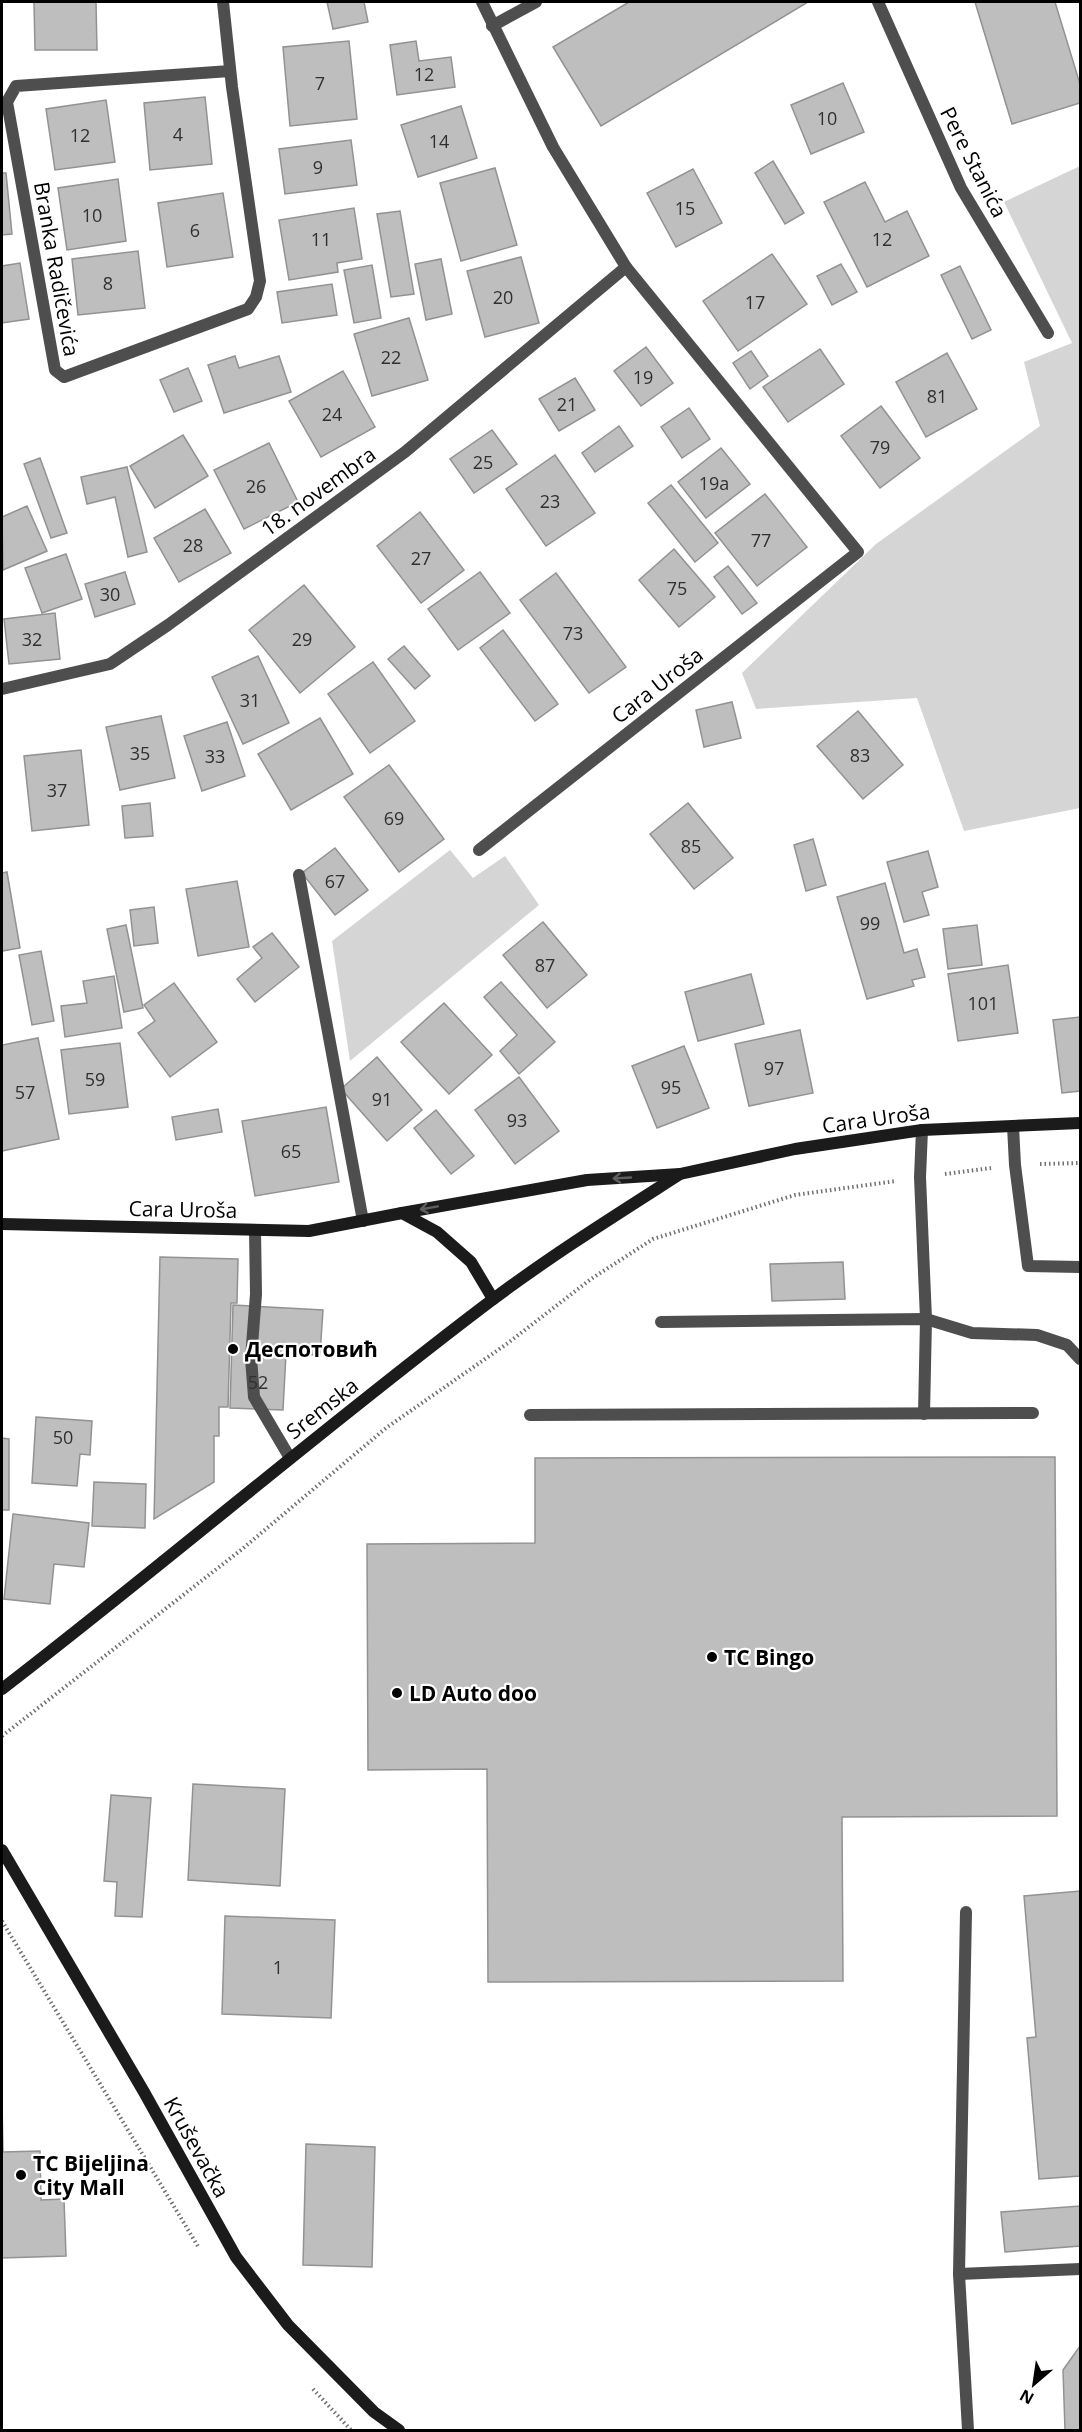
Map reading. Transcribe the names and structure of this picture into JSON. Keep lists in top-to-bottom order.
{
  "streets": {
    "main road": ["Cara Uroša", "Sremska", "Kruševačka"],
    "street": ["Pere Stanića", "Branka Radičevića", "18. novembra"]
  },
  "crossings": [
    ["18. novembra", "Cara Uroša"],
    ["Cara Uroša", "Sremska"]
  ],
  "places": [
    "Деспотовић",
    "TC Bingo",
    "LD Auto doo",
    "TC Bijeljina City Mall"
  ],
  "house_numbers": [
    "12",
    "7",
    "10",
    "4",
    "12",
    "14",
    "9",
    "15",
    "10",
    "6",
    "11",
    "12",
    "8",
    "20",
    "17",
    "22",
    "19",
    "81",
    "21",
    "24",
    "79",
    "25",
    "19a",
    "26",
    "23",
    "77",
    "28",
    "27",
    "75",
    "30",
    "73",
    "32",
    "29",
    "31",
    "35",
    "83",
    "33",
    "37",
    "69",
    "85",
    "67",
    "99",
    "87",
    "101",
    "97",
    "59",
    "95",
    "57",
    "91",
    "93",
    "65",
    "52",
    "50",
    "1"
  ],
  "north": "bottom left"
}
